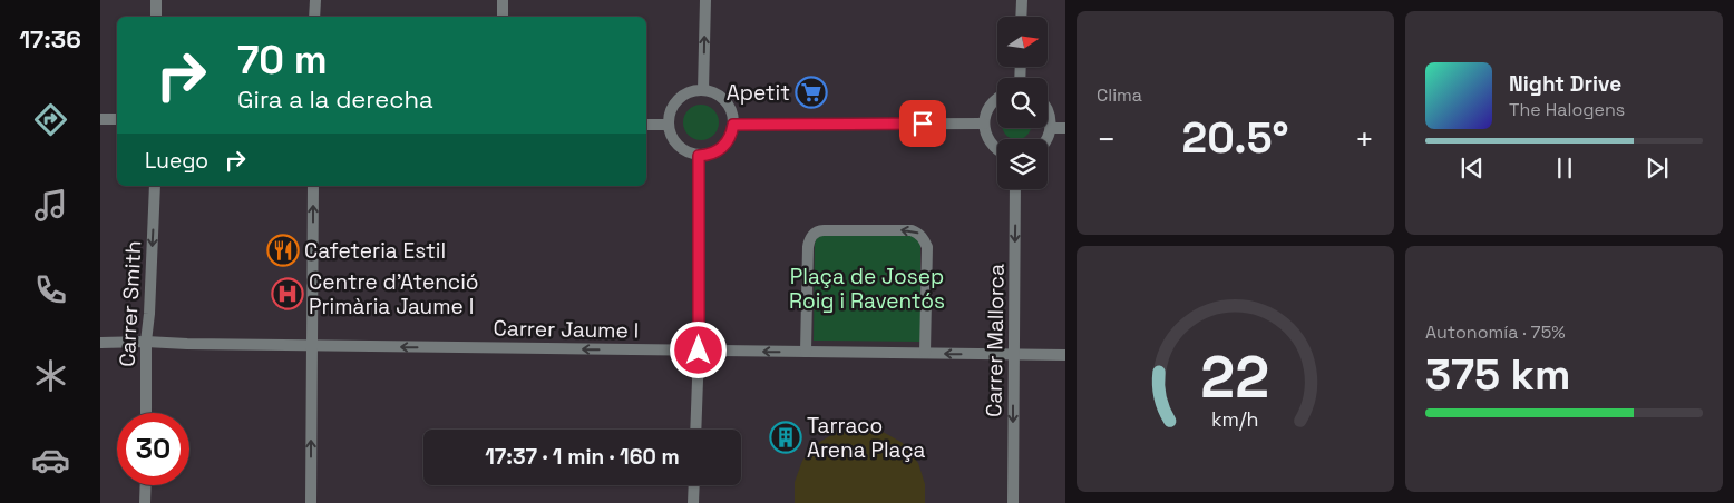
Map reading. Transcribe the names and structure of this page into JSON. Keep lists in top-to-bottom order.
{
  "streets": {
    "street": ["Carrer Smith", "Carrer Jaume I", "Carrer Mallorca"]
  },
  "crossings": [
    ["Carrer Smith", "Carrer Jaume I"],
    ["Carrer Jaume I", "Carrer Mallorca"]
  ],
  "one_way": ["Carrer Smith", "Carrer Jaume I", "Carrer Mallorca"],
  "parks": ["Plaça de Josep Roig i Raventós"],
  "places": {
    "supermarket": ["Apetit"],
    "restaurant": ["Cafeteria Estil"],
    "hospital": ["Centre d'Atenció Primària Jaume I"],
    "building": ["Tarraco Arena Plaça"]
  },
  "north": "right",
  "page": {
    "tabs": "17:36",
    "tile": [
      "Clima",
      ["Autonomía · 75%", "375 km"]
    ],
    "turn": ["70 m", "Gira a la derecha"],
    "song": ["Night Drive", "The Halogens"],
    "heat": ["−", "20.5°", "+"],
    "then": "Luego",
    "limit": "30",
    "trip": "17:37 · 1 min · 160 m",
    "gauge": ["22", "km/h"]
  }
}
